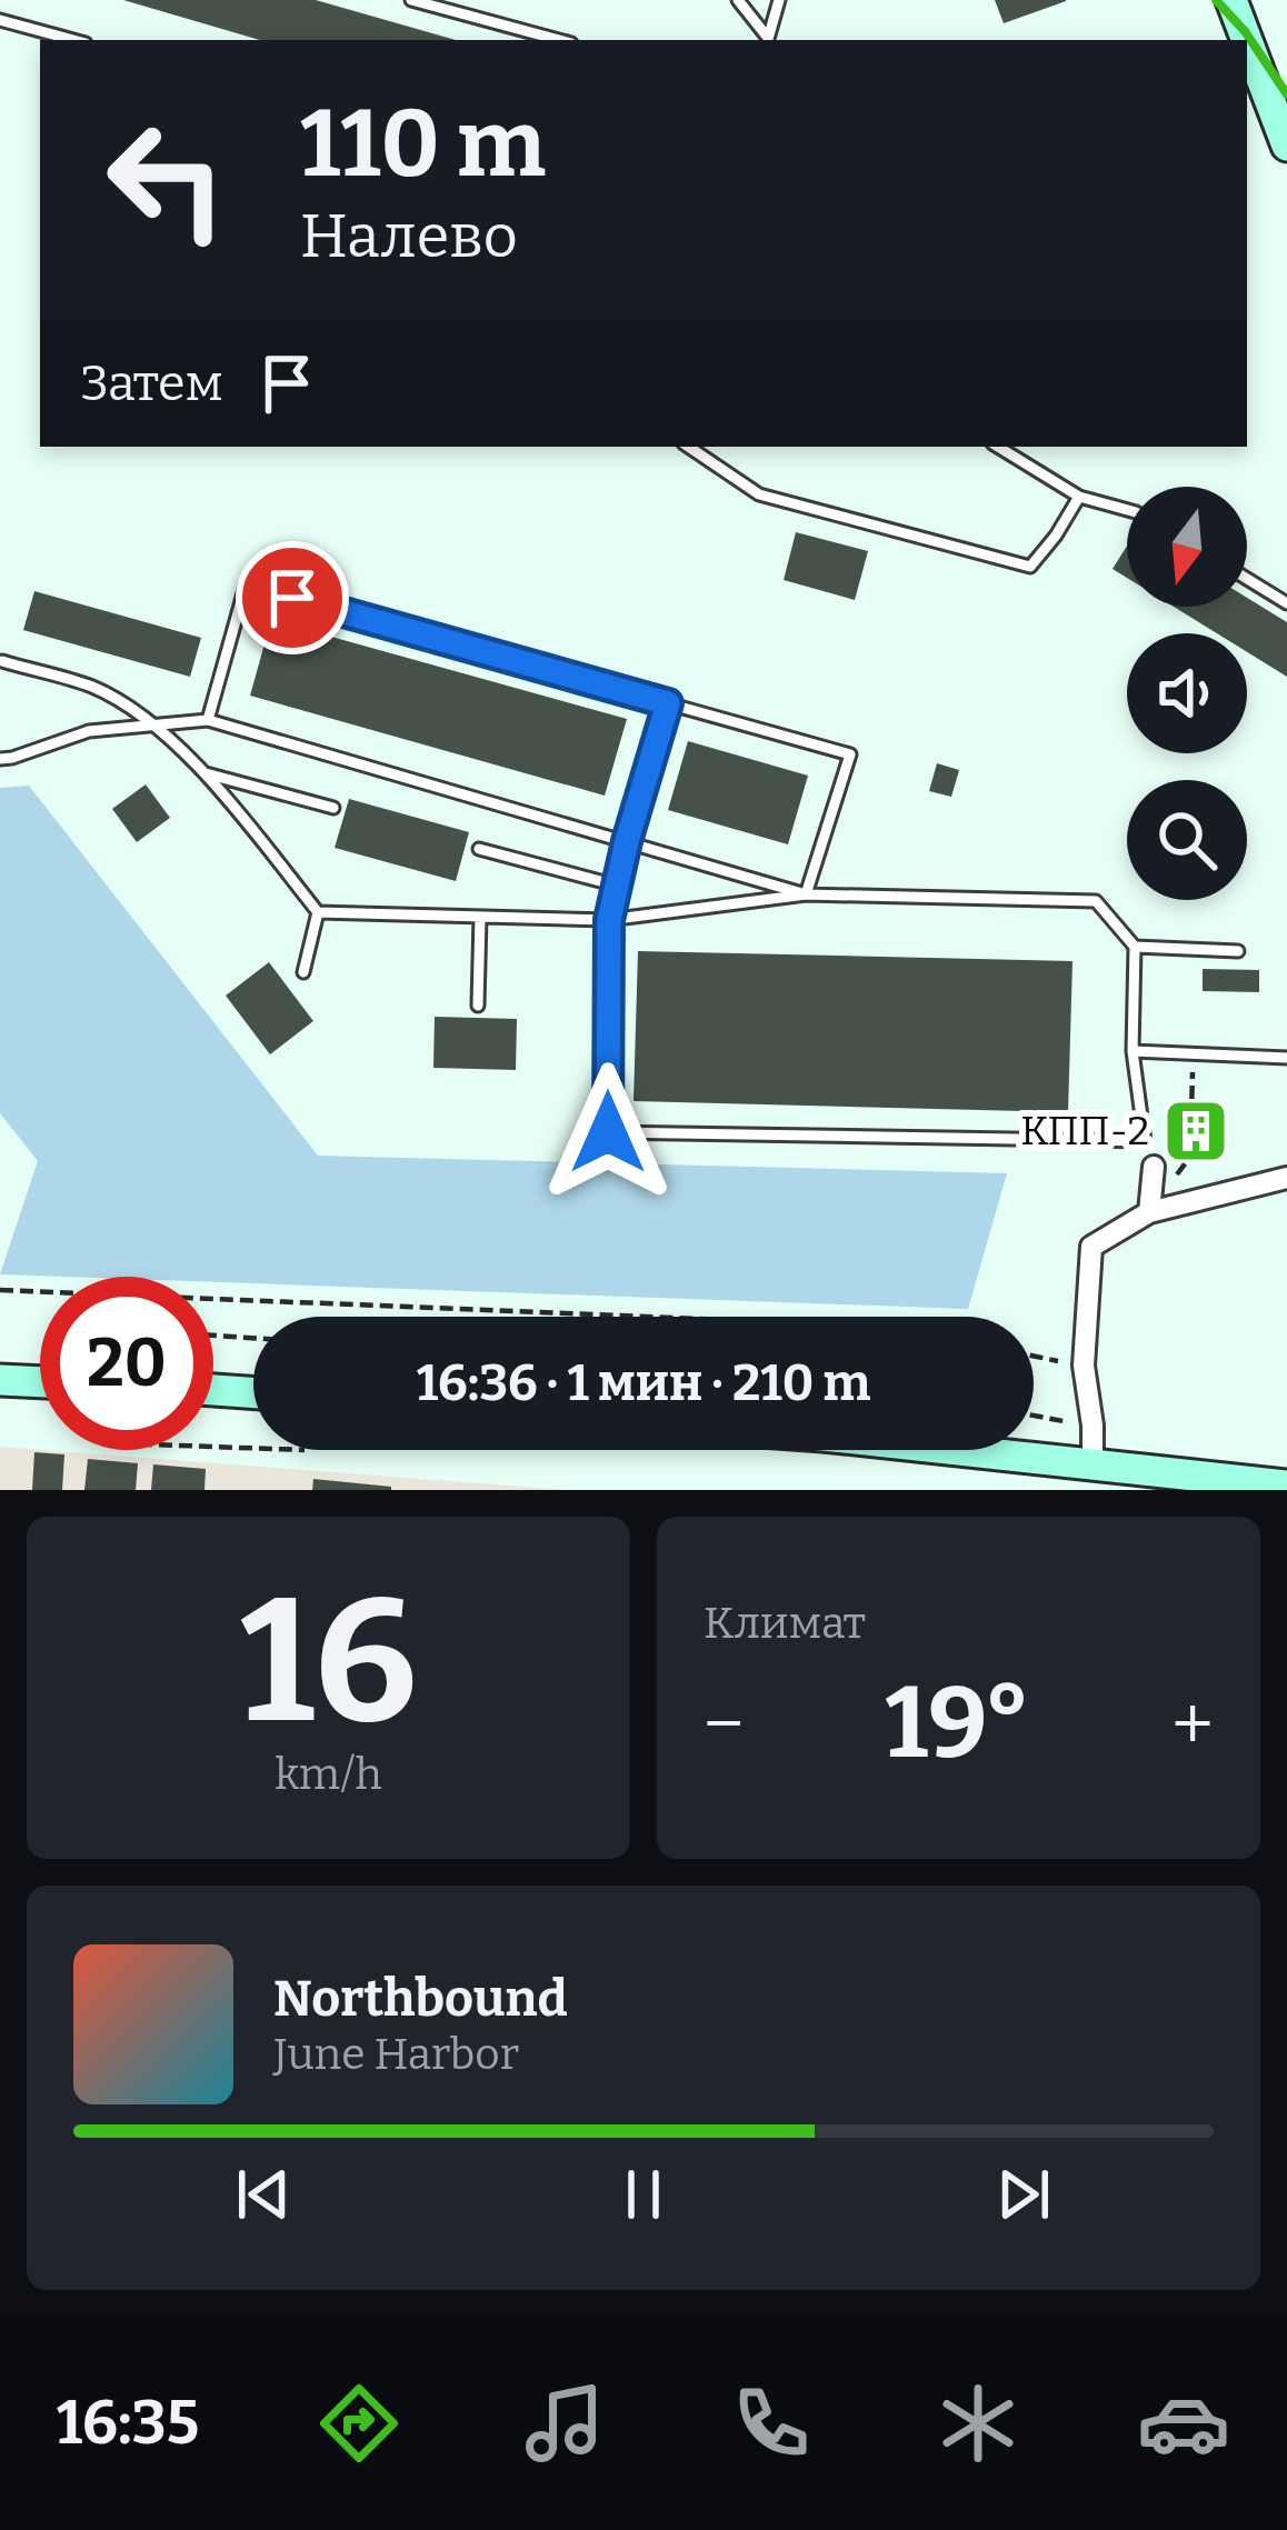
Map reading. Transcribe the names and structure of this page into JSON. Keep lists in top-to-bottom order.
{
  "places": {
    "building": ["КПП-2"]
  },
  "north": "bottom",
  "page": {
    "turn": ["110 m", "Налево"],
    "then": "Затем",
    "limit": "20",
    "trip": "16:36 · 1 мин · 210 m",
    "tile": [
      ["16", "km/h"],
      "Климат"
    ],
    "heat": ["−", "19°", "+"],
    "song": ["Northbound", "June Harbor"],
    "tabs": "16:35"
  }
}
